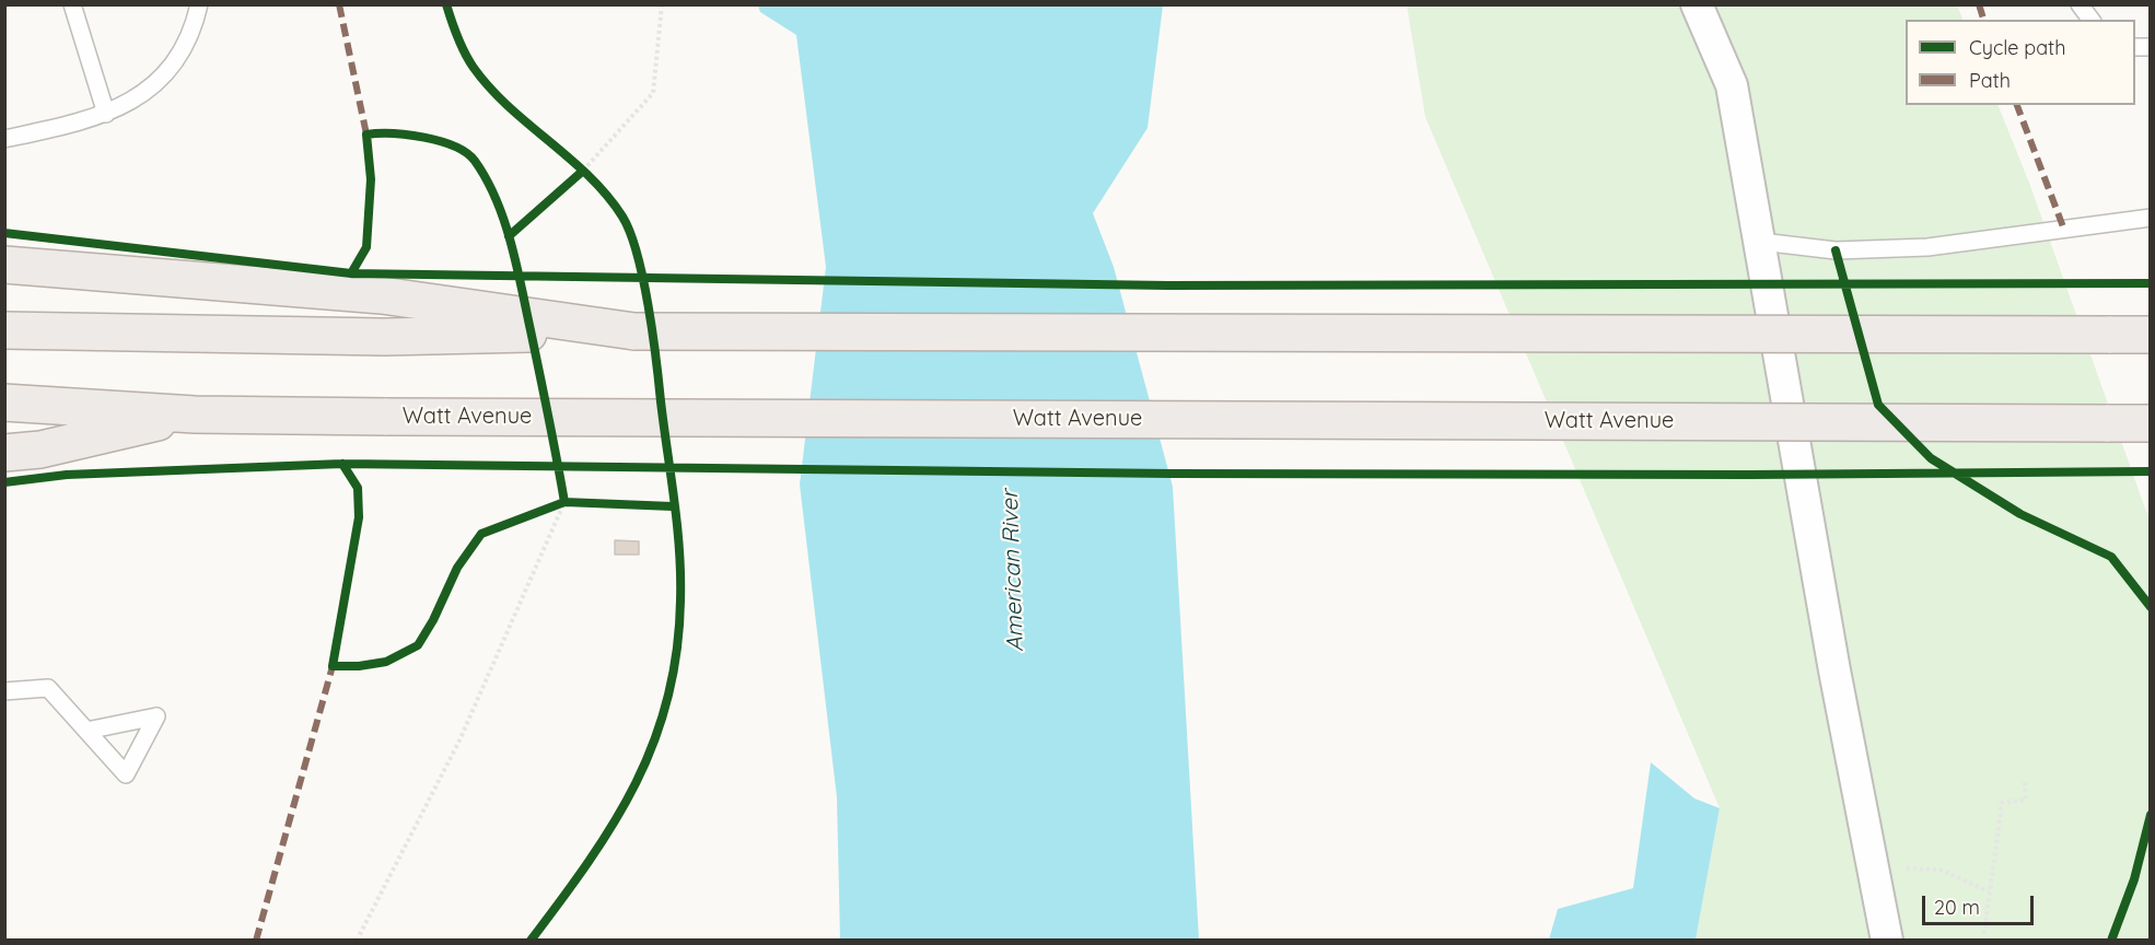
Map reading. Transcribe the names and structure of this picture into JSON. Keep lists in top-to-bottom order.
{
  "streets": {
    "main road": ["Watt Avenue"]
  },
  "water": ["American River"],
  "legend": ["Cycle path", "Path"],
  "scale_bar": "20 m"
}
